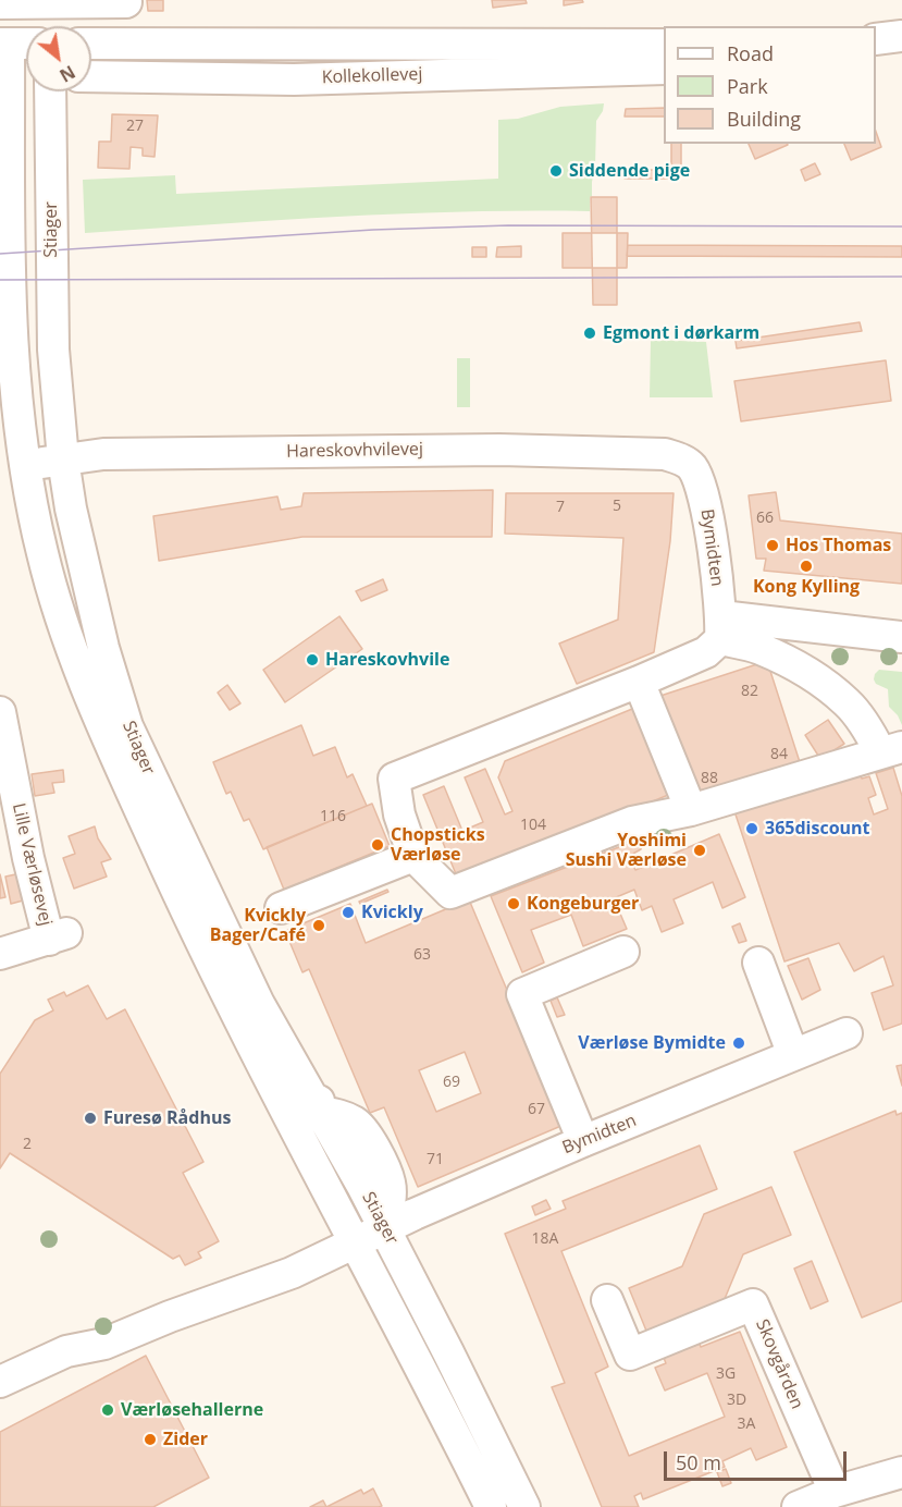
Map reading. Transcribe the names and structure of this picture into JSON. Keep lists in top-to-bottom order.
{
  "streets": {
    "street": [
      "Kollekollevej",
      "Stiager",
      "Hareskovhvilevej",
      "Bymidten",
      "Lille Værløsevej",
      "Skovgården"
    ]
  },
  "crossings": [
    ["Stiager", "Hareskovhvilevej"],
    ["Stiager", "Bymidten"],
    ["Hareskovhvilevej", "Bymidten"]
  ],
  "places": [
    "Siddende pige",
    "Egmont i dørkarm",
    "Hos Thomas",
    "Kong Kylling",
    "Hareskovhvile",
    "365discount",
    "Chopsticks Værløse",
    "Yoshimi Sushi Værløse",
    "Kongeburger",
    "Kvickly",
    "Kvickly Bager/Café",
    "Værløse Bymidte",
    "Furesø Rådhus",
    "Værløsehallerne",
    "Zider"
  ],
  "house_numbers": [
    "27",
    "5",
    "7",
    "66",
    "82",
    "84",
    "88",
    "116",
    "104",
    "63",
    "69",
    "67",
    "2",
    "71",
    "18A",
    "3G",
    "3D",
    "3A"
  ],
  "legend": ["Road", "Park", "Building"],
  "scale_bar": "50 m",
  "north": "bottom right"
}
